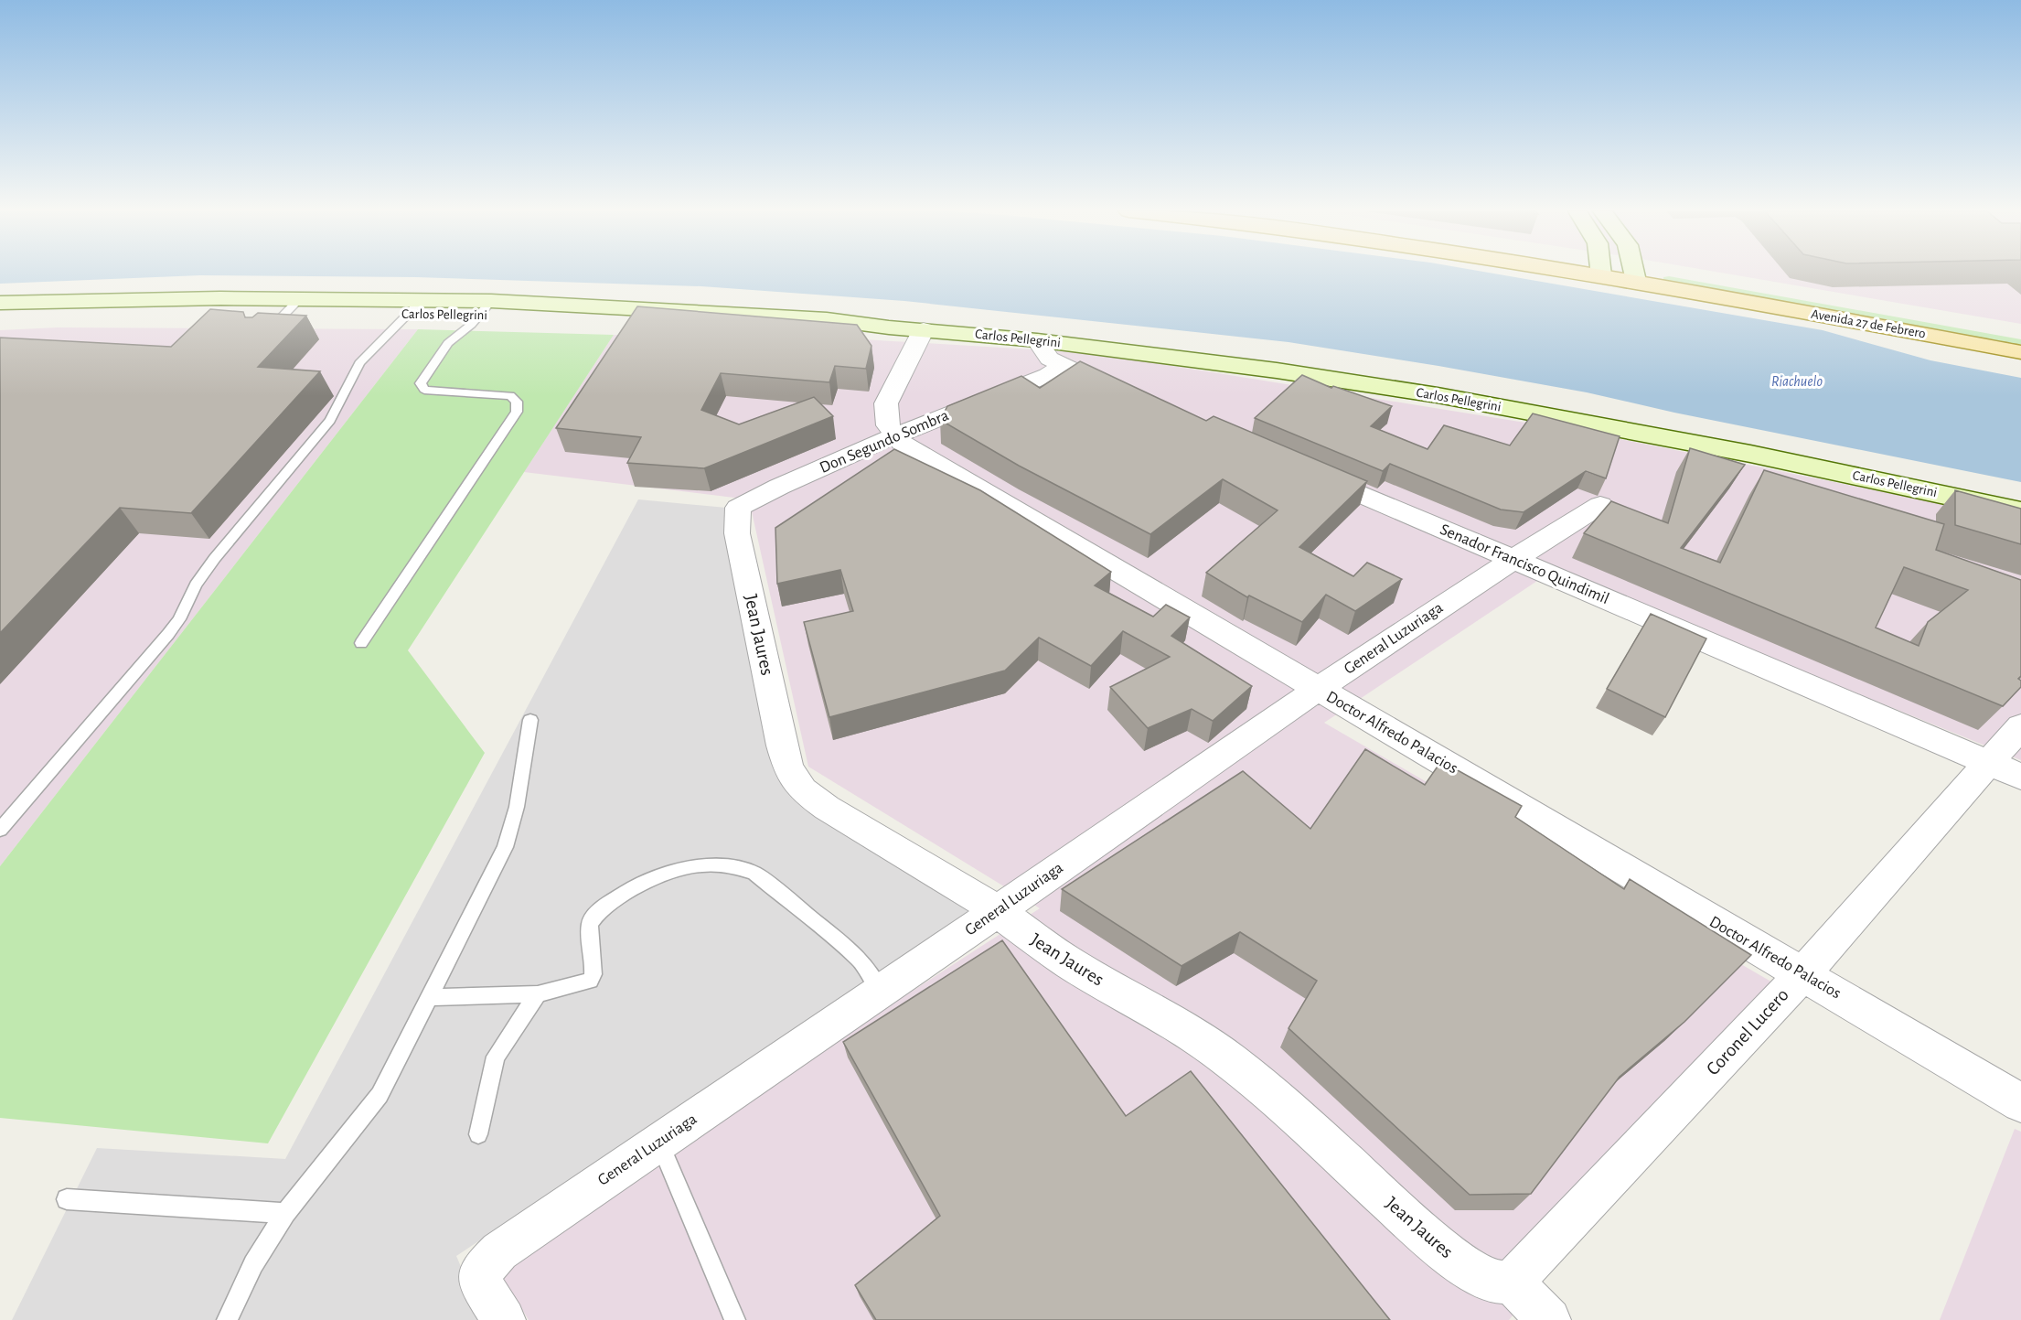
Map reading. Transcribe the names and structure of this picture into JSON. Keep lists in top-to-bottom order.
{
  "streets": {
    "main road": ["Carlos Pellegrini", "Avenida 27 de Febrero"],
    "street": [
      "Don Segundo Sombra",
      "Senador Francisco Quindimil",
      "Jean Jaures",
      "General Luzuriaga",
      "Doctor Alfredo Palacios",
      "Coronel Lucero"
    ]
  },
  "crossings": [
    ["Carlos Pellegrini", "Doctor Alfredo Palacios"],
    ["Don Segundo Sombra", "Jean Jaures"],
    ["Don Segundo Sombra", "Doctor Alfredo Palacios"],
    ["Senador Francisco Quindimil", "General Luzuriaga"],
    ["Senador Francisco Quindimil", "Coronel Lucero"],
    ["Jean Jaures", "General Luzuriaga"],
    ["Jean Jaures", "Coronel Lucero"],
    ["General Luzuriaga", "Doctor Alfredo Palacios"],
    ["Doctor Alfredo Palacios", "Coronel Lucero"]
  ],
  "water": ["Riachuelo"]
}
